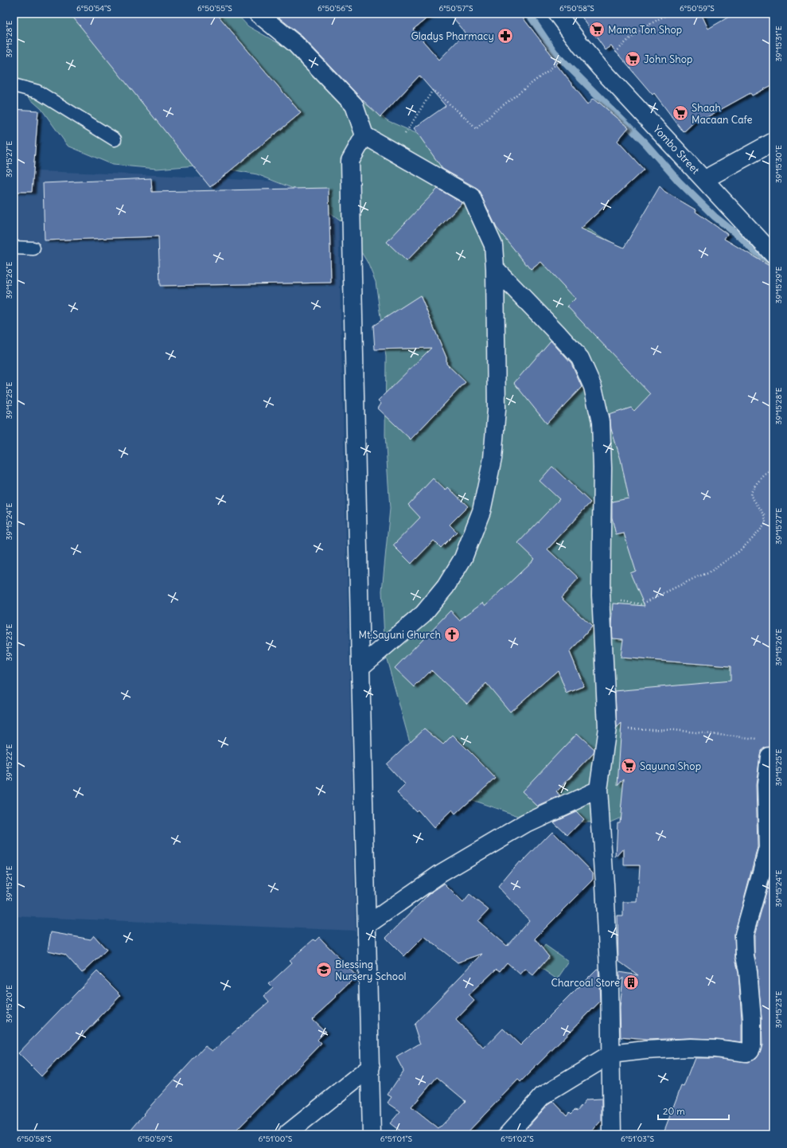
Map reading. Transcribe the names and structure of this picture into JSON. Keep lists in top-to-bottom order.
{
  "streets": {
    "street": ["Yombo Street"]
  },
  "places": {
    "supermarket": [
      "Mama Ton Shop",
      "John Shop",
      "Shaah Macaan Cafe",
      "Sayuna Shop"
    ],
    "pharmacy": ["Gladys Pharmacy"],
    "church": ["Mt.Sayuni Church"],
    "school or university": ["Blessing Nursery School"],
    "building": ["Charcoal Store"]
  },
  "scale_bar": "20 m",
  "coordinates": [
    "6°50'54\"S",
    "6°50'55\"S",
    "6°50'56\"S",
    "6°50'57\"S",
    "6°50'58\"S",
    "6°50'59\"S",
    "39°15'28\"E",
    "39°15'31\"E",
    "39°15'27\"E",
    "39°15'30\"E",
    "39°15'26\"E",
    "39°15'29\"E",
    "39°15'25\"E",
    "39°15'24\"E",
    "39°15'23\"E",
    "39°15'22\"E",
    "39°15'21\"E",
    "39°15'20\"E",
    "6°51'00\"S",
    "6°51'01\"S",
    "6°51'02\"S",
    "6°51'03\"S"
  ]
}
